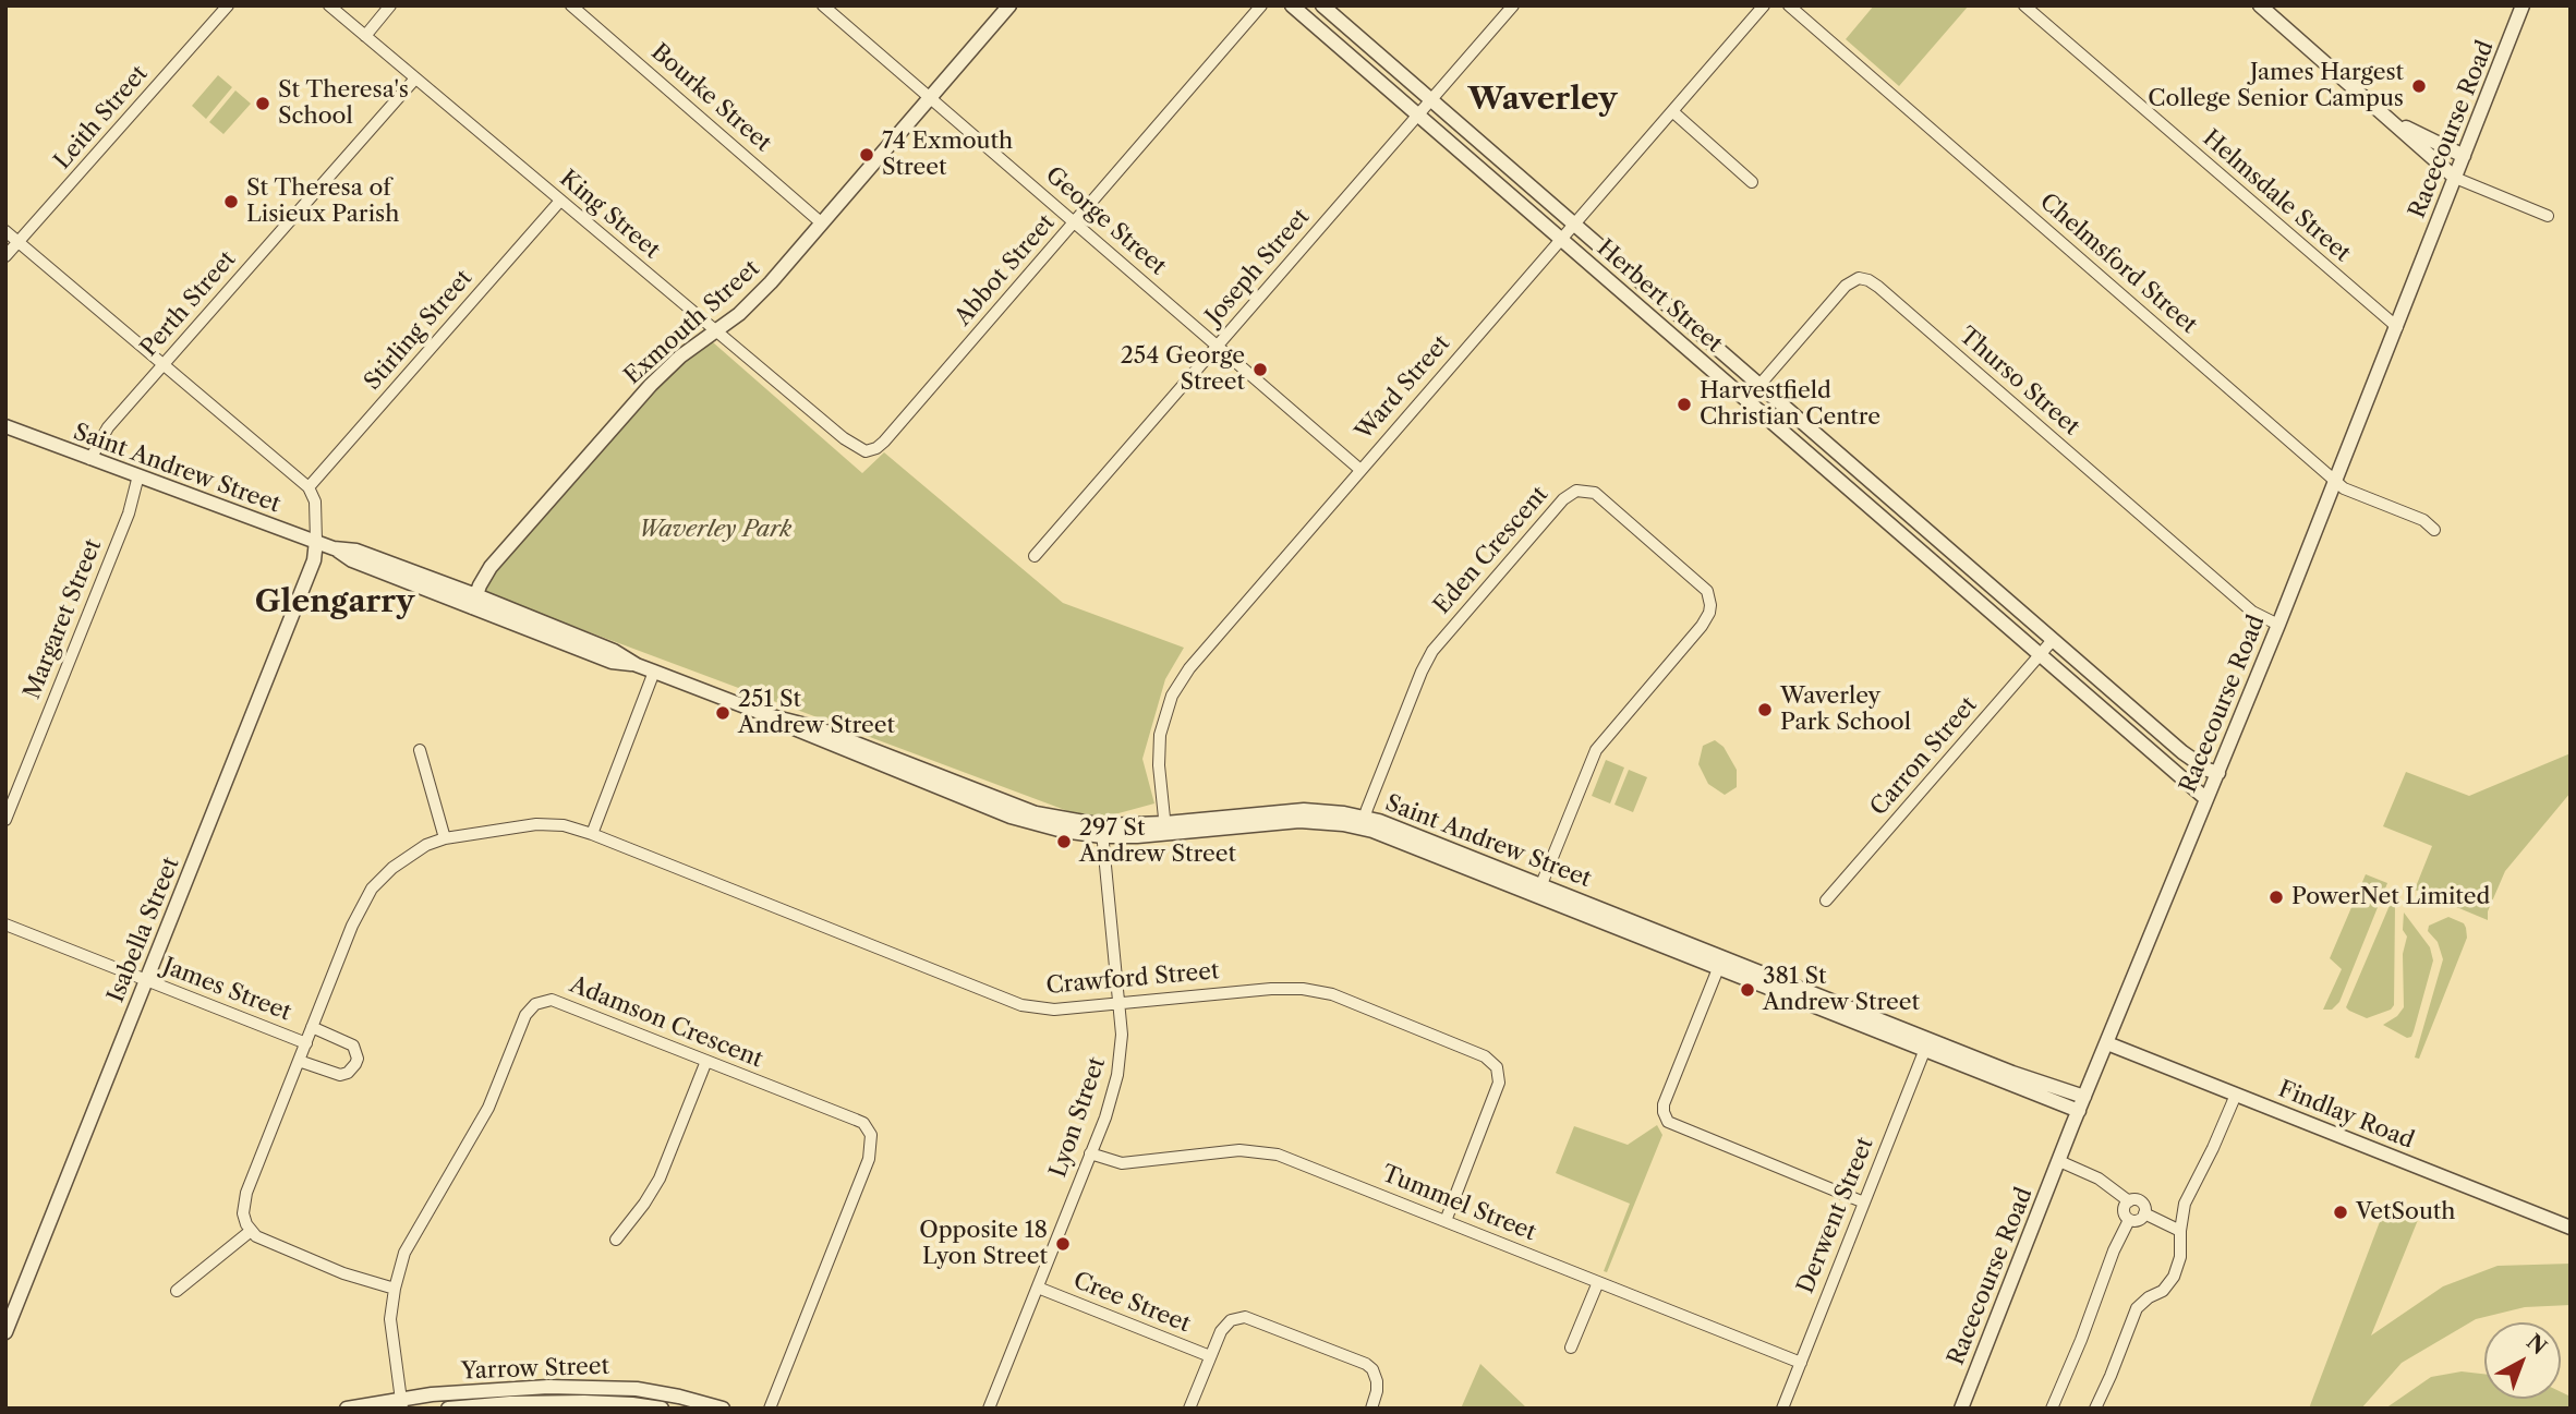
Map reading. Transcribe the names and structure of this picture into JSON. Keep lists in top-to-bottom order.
{
  "streets": {
    "street": [
      "Bourke Street",
      "Leith Street",
      "Racecourse Road",
      "Helmsdale Street",
      "King Street",
      "George Street",
      "Chelmsford Street",
      "Joseph Street",
      "Abbot Street",
      "Herbert Street",
      "Perth Street",
      "Exmouth Street",
      "Stirling Street",
      "Thurso Street",
      "Ward Street",
      "Saint Andrew Street",
      "Eden Crescent",
      "Margaret Street",
      "Carron Street",
      "Isabella Street",
      "Crawford Street",
      "James Street",
      "Adamson Crescent",
      "Findlay Road",
      "Lyon Street",
      "Tummel Street",
      "Derwent Street",
      "Cree Street",
      "Yarrow Street"
    ]
  },
  "crossings": [
    ["Bourke Street", "Exmouth Street"],
    ["Racecourse Road", "Helmsdale Street"],
    ["Racecourse Road", "Chelmsford Street"],
    ["Racecourse Road", "Herbert Street"],
    ["Racecourse Road", "Thurso Street"],
    ["Racecourse Road", "Saint Andrew Street"],
    ["Racecourse Road", "Findlay Road"],
    ["King Street", "Abbot Street"],
    ["King Street", "Perth Street"],
    ["King Street", "Exmouth Street"],
    ["King Street", "Stirling Street"],
    ["George Street", "Joseph Street"],
    ["George Street", "Abbot Street"],
    ["George Street", "Exmouth Street"],
    ["George Street", "Ward Street"],
    ["Joseph Street", "Herbert Street"],
    ["Herbert Street", "Thurso Street"],
    ["Herbert Street", "Ward Street"],
    ["Herbert Street", "Carron Street"],
    ["Perth Street", "Saint Andrew Street"],
    ["Exmouth Street", "Saint Andrew Street"],
    ["Ward Street", "Saint Andrew Street"],
    ["Saint Andrew Street", "Eden Crescent"],
    ["Saint Andrew Street", "Margaret Street"],
    ["Saint Andrew Street", "Isabella Street"],
    ["Saint Andrew Street", "Lyon Street"],
    ["Saint Andrew Street", "Derwent Street"],
    ["Isabella Street", "James Street"],
    ["Crawford Street", "James Street"],
    ["Crawford Street", "Lyon Street"],
    ["Crawford Street", "Tummel Street"],
    ["Adamson Crescent", "Yarrow Street"],
    ["Lyon Street", "Tummel Street"],
    ["Lyon Street", "Cree Street"],
    ["Tummel Street", "Derwent Street"]
  ],
  "districts": ["Waverley", "Glengarry"],
  "parks": ["Waverley Park"],
  "places": [
    "James Hargest College Senior Campus",
    "St Theresa's School",
    "74 Exmouth Street",
    "St Theresa of Lisieux Parish",
    "254 George Street",
    "Harvestfield Christian Centre",
    "Waverley Park School",
    "251 St Andrew Street",
    "297 St Andrew Street",
    "PowerNet Limited",
    "381 St Andrew Street",
    "VetSouth",
    "Opposite 18 Lyon Street"
  ],
  "north": "top right"
}
